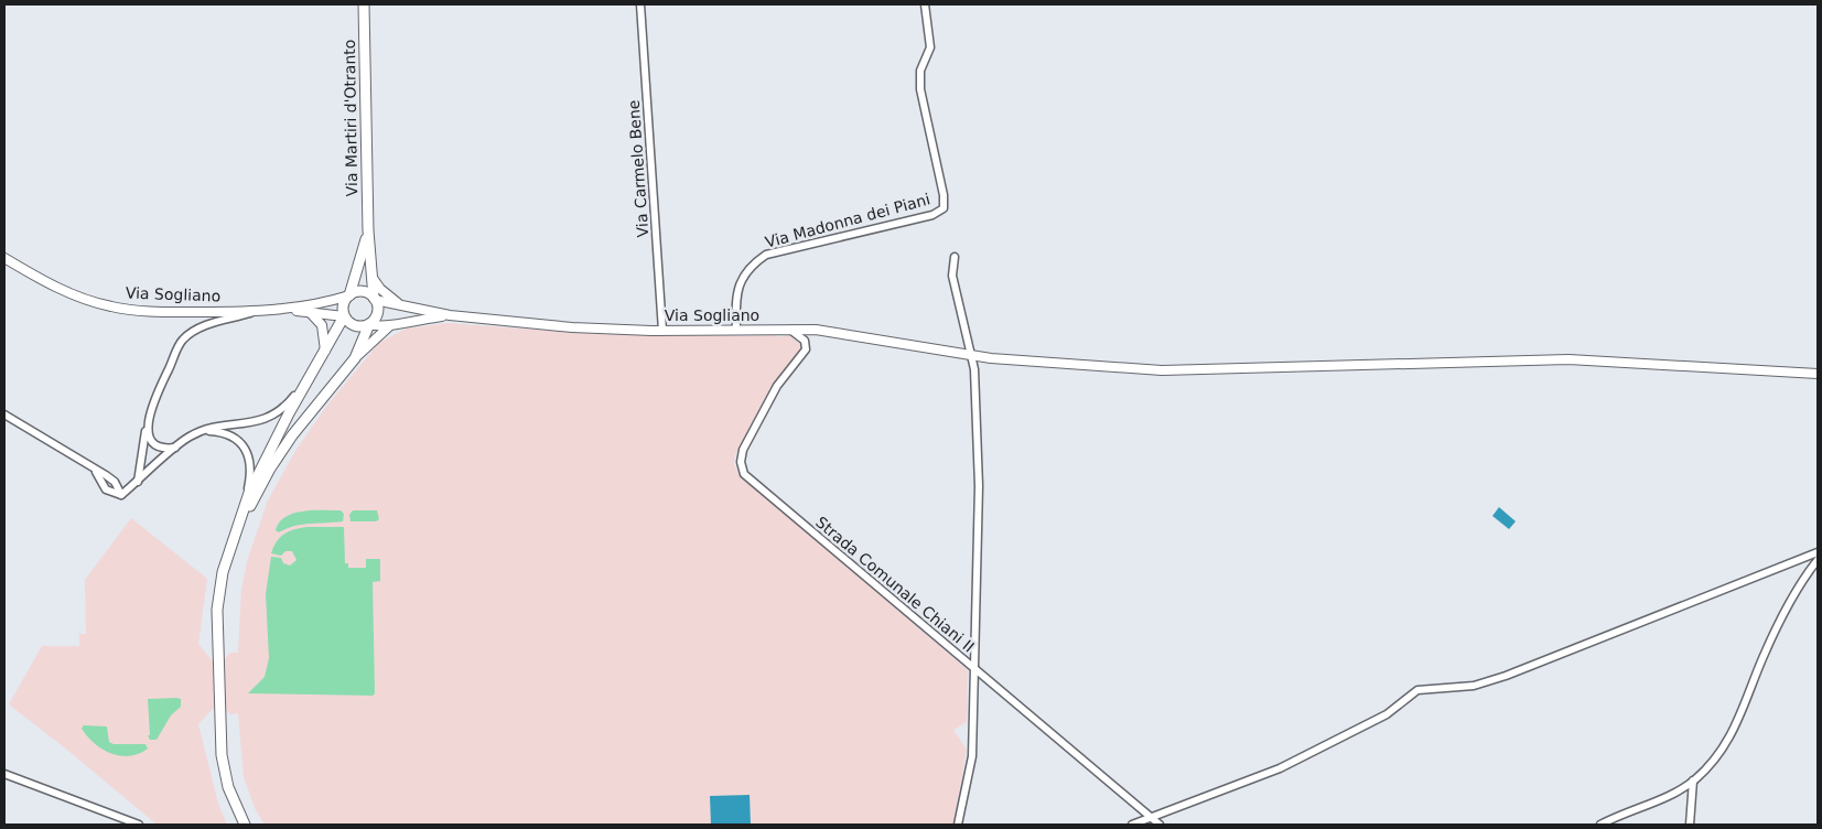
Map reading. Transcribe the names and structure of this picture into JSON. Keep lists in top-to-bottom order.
{
  "streets": {
    "main road": ["Via Martiri d'Otranto", "Via Sogliano"],
    "street": ["Via Carmelo Bene", "Via Madonna dei Piani", "Strada Comunale Chiani II"]
  },
  "crossings": [
    ["Via Martiri d'Otranto", "Via Sogliano"],
    ["Via Carmelo Bene", "Via Sogliano"],
    ["Via Madonna dei Piani", "Via Sogliano"],
    ["Via Sogliano", "Strada Comunale Chiani II"]
  ]
}
